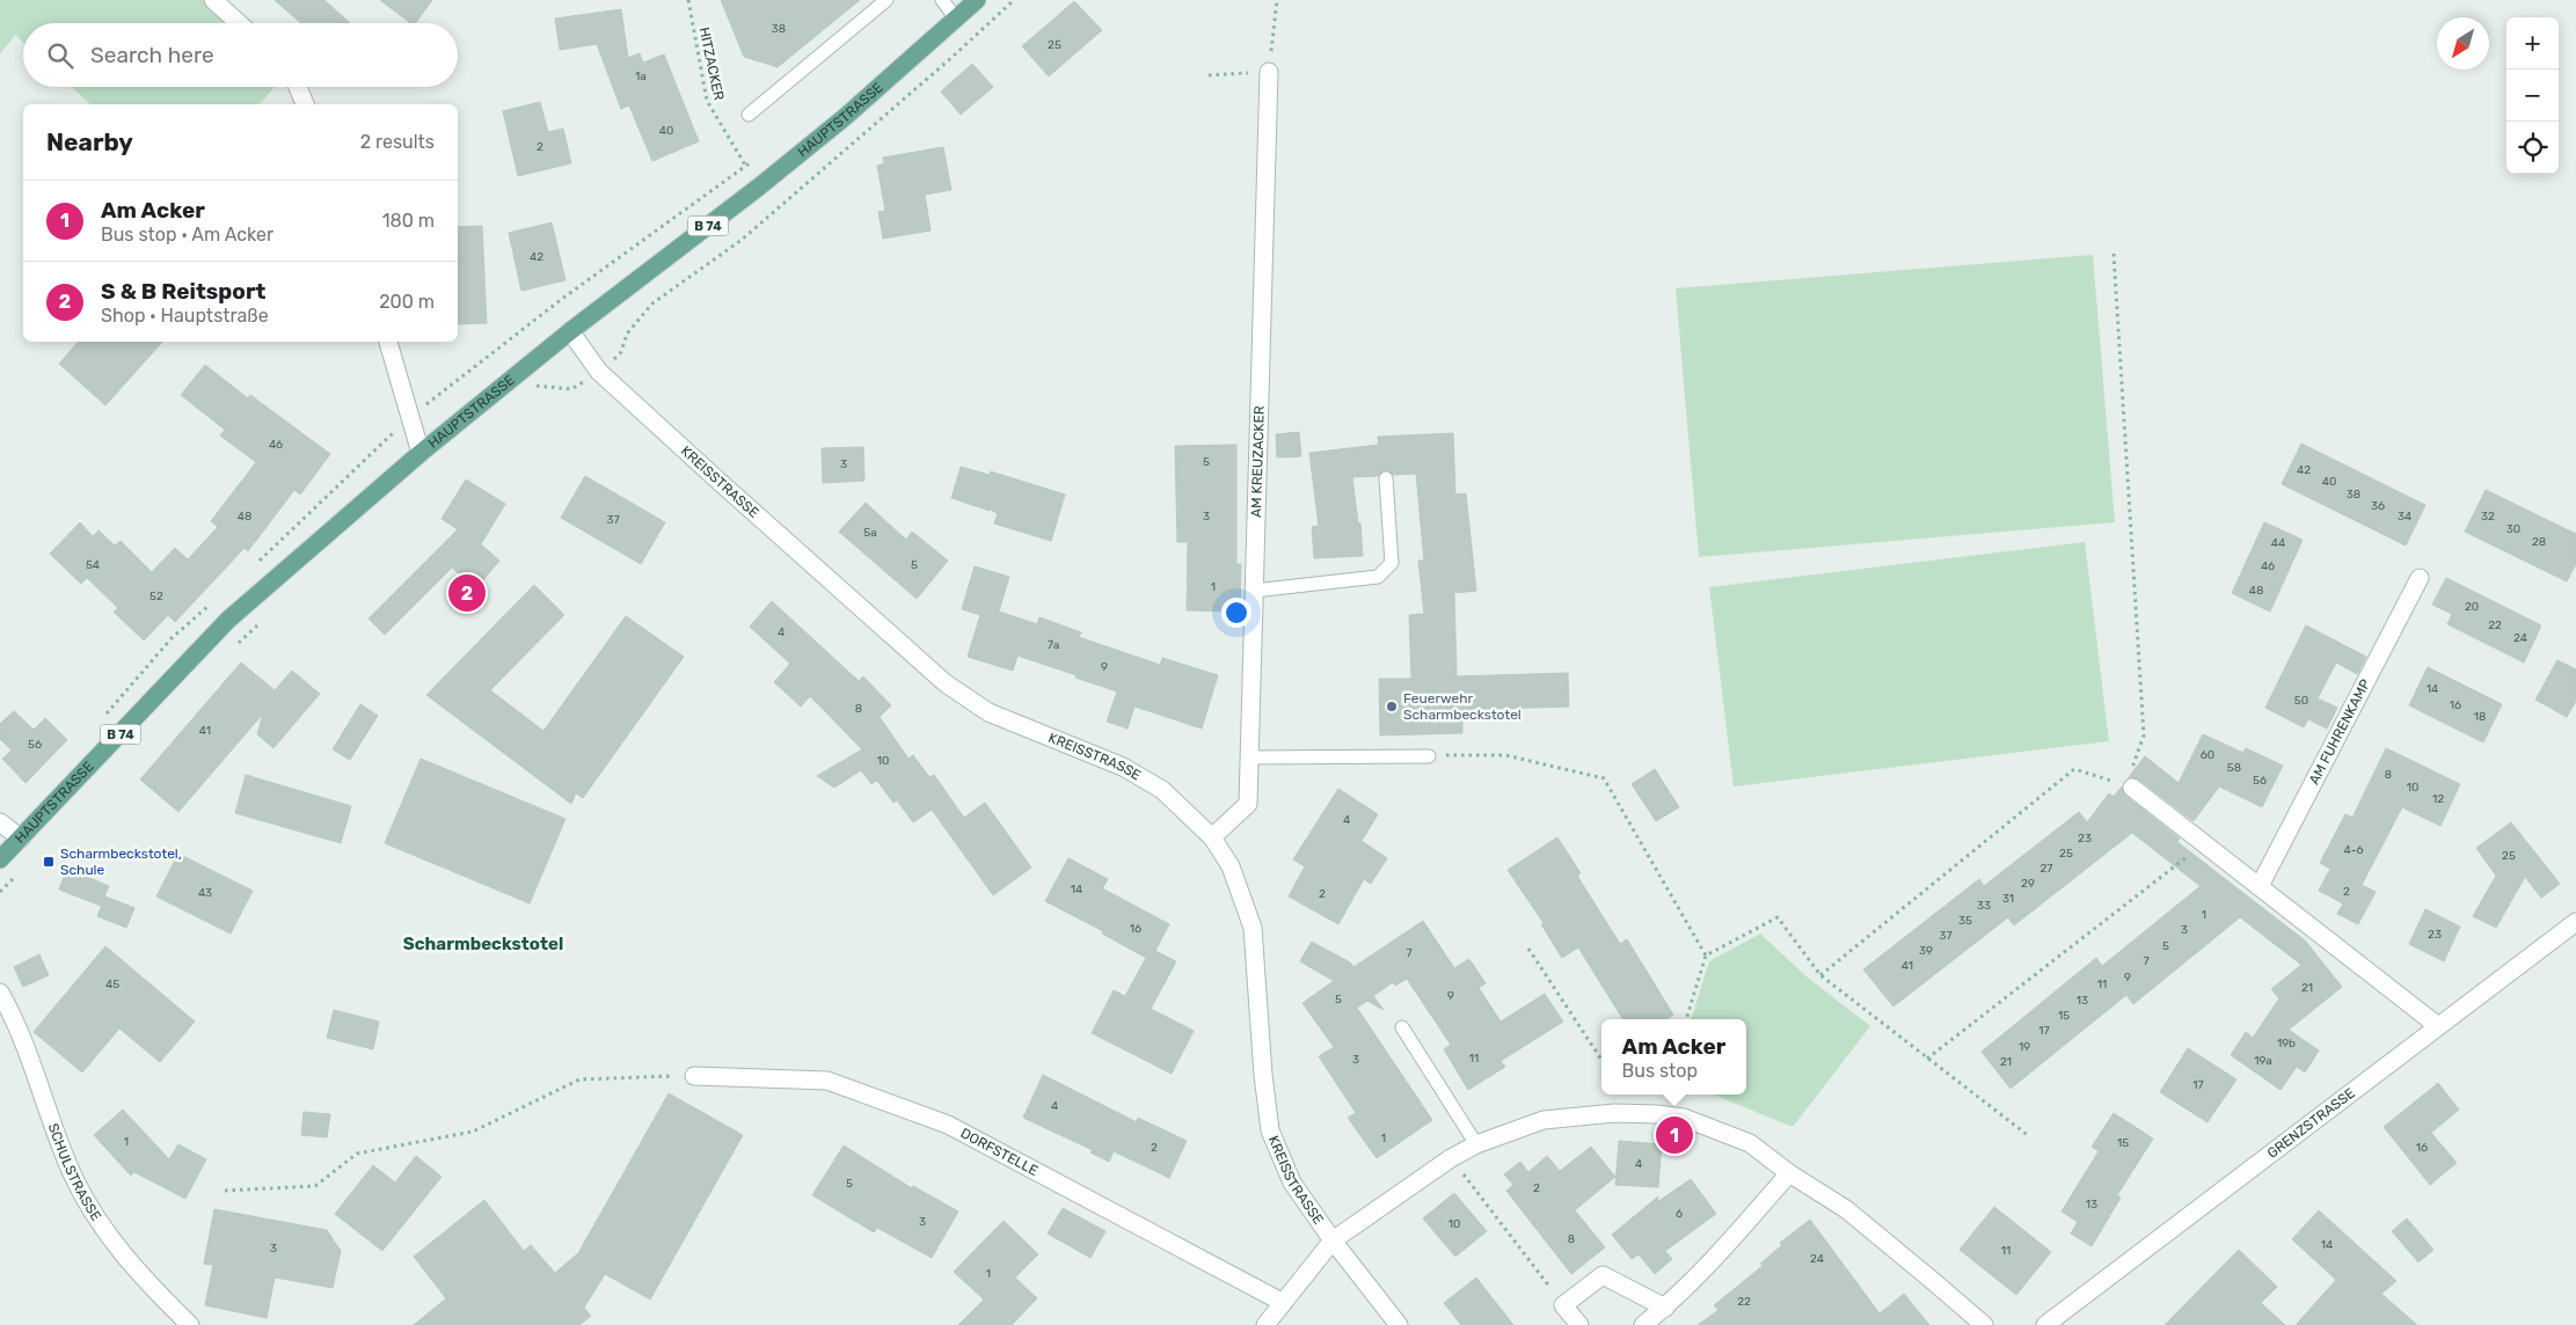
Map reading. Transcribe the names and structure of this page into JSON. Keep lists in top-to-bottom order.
{
  "streets": {
    "main road": ["HAUPTSTRASSE", "B 74"],
    "street": [
      "AM KREUZACKER",
      "KREISSTRASSE",
      "AM FUHRENKAMP",
      "GRENZSTRASSE",
      "DORFSTELLE",
      "SCHULSTRASSE"
    ],
    "path": ["HITZACKER"]
  },
  "crossings": [
    ["HITZACKER", "HAUPTSTRASSE"],
    ["HAUPTSTRASSE", "KREISSTRASSE"],
    ["AM KREUZACKER", "KREISSTRASSE"]
  ],
  "districts": ["Scharmbeckstotel"],
  "places": {
    "other": ["Feuerwehr Scharmbeckstotel"],
    "transit": ["Scharmbeckstotel, Schule"]
  },
  "house_numbers": [
    "38",
    "25",
    "1a",
    "40",
    "2",
    "42",
    "46",
    "5",
    "3",
    "42",
    "40",
    "38",
    "36",
    "48",
    "3",
    "34",
    "32",
    "37",
    "30",
    "5a",
    "28",
    "44",
    "54",
    "5",
    "46",
    "1",
    "48",
    "52",
    "20",
    "22",
    "4",
    "24",
    "7a",
    "9",
    "14",
    "50",
    "16",
    "8",
    "18",
    "41",
    "56",
    "60",
    "10",
    "58",
    "8",
    "56",
    "10",
    "12",
    "4",
    "23",
    "4-6",
    "25",
    "25",
    "27",
    "29",
    "14",
    "2",
    "43",
    "2",
    "31",
    "33",
    "1",
    "35",
    "16",
    "3",
    "23",
    "37",
    "5",
    "39",
    "7",
    "7",
    "41",
    "9",
    "45",
    "11",
    "21",
    "9",
    "5",
    "13",
    "15",
    "17",
    "19b",
    "19",
    "11",
    "3",
    "19a",
    "21",
    "17",
    "4",
    "1",
    "1",
    "15",
    "2",
    "16",
    "4",
    "5",
    "2",
    "13",
    "6",
    "3",
    "10",
    "8",
    "14",
    "3",
    "11",
    "24",
    "1",
    "22"
  ],
  "north": "bottom left",
  "page": {
    "map_buttons": ["+", "−"],
    "search": "Search here",
    "heading": ["Nearby", "2 results"],
    "list": [
      {
        "mark": "1",
        "name": "Am Acker",
        "note": "Bus stop · Am Acker",
        "value": "180 m"
      },
      {
        "mark": "2",
        "name": "S & B Reitsport",
        "note": "Shop · Hauptstraße",
        "value": "200 m"
      }
    ],
    "pins": ["2", "1"],
    "popup": ["Am Acker", "Bus stop"]
  }
}
